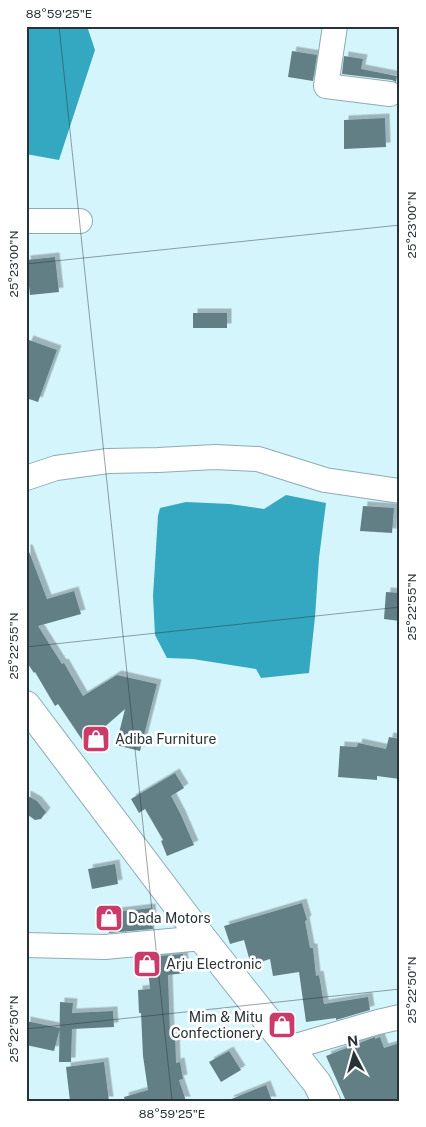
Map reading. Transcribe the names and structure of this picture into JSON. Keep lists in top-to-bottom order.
{
  "places": {
    "shop": [
      "Adiba Furniture",
      "Dada Motors",
      "Arju Electronic",
      "Mim & Mitu Confectionery"
    ]
  },
  "north": "top",
  "coordinates": [
    "88°59'25\"E",
    "25°23'00\"N",
    "25°22'55\"N",
    "25°22'50\"N"
  ]
}
